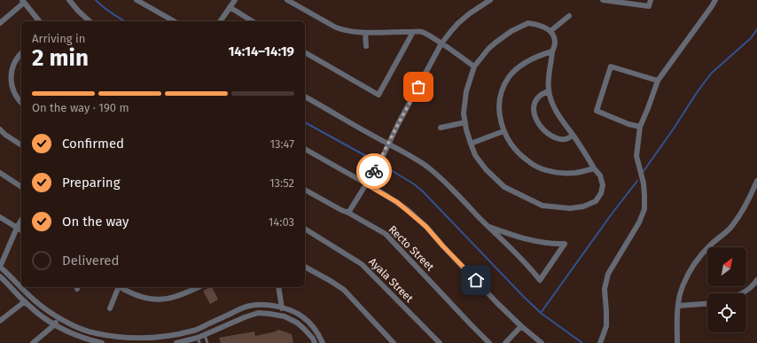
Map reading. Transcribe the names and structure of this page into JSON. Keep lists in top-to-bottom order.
{
  "streets": {
    "street": ["Recto Street", "Ayala Street"]
  },
  "north": "top right",
  "page": {
    "heading": ["2 min", "Arriving in", "14:14–14:19"],
    "bar": "On the way · 190 m",
    "list": [
      ["Confirmed", "13:47"],
      ["Preparing", "13:52"],
      ["On the way", "14:03"],
      "Delivered"
    ]
  }
}
